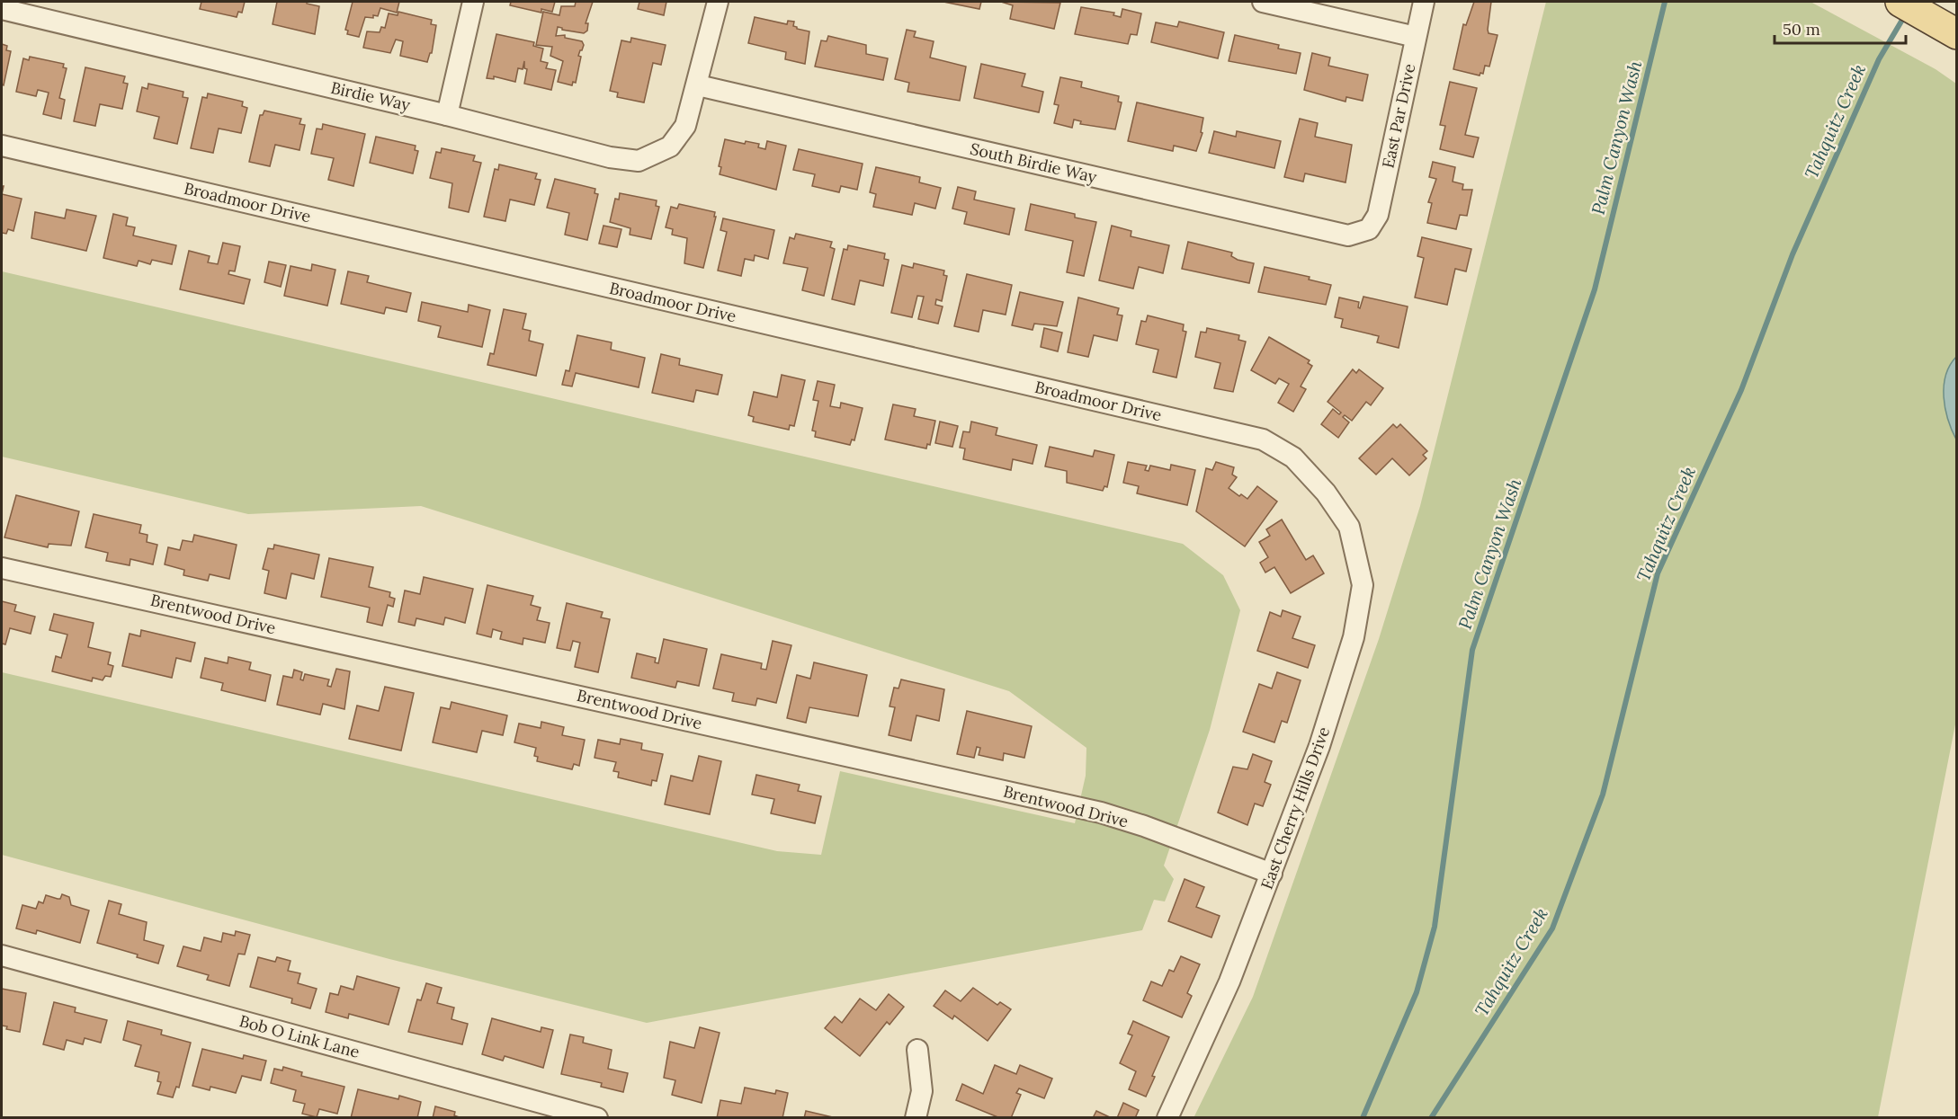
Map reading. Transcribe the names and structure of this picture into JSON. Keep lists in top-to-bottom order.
{
  "streets": {
    "street": [
      "Birdie Way",
      "East Par Drive",
      "South Birdie Way",
      "Broadmoor Drive",
      "Brentwood Drive",
      "East Cherry Hills Drive",
      "Bob O Link Lane"
    ]
  },
  "crossings": [
    ["Birdie Way", "South Birdie Way"],
    ["East Par Drive", "South Birdie Way"],
    ["Broadmoor Drive", "East Cherry Hills Drive"],
    ["Brentwood Drive", "East Cherry Hills Drive"]
  ],
  "water": ["Tahquitz Creek", "Palm Canyon Wash"],
  "scale_bar": "50 m"
}
